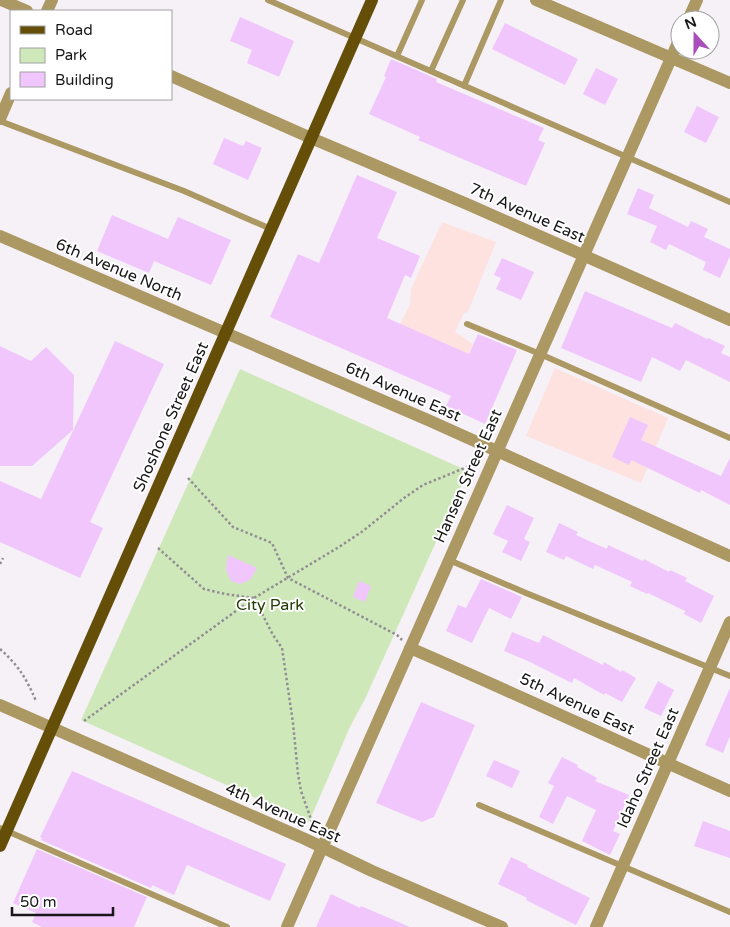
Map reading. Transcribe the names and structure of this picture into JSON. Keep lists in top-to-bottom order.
{
  "streets": {
    "main road": ["Shoshone Street East"],
    "street": [
      "7th Avenue East",
      "6th Avenue North",
      "6th Avenue East",
      "Hansen Street East",
      "5th Avenue East",
      "Idaho Street East",
      "4th Avenue East"
    ]
  },
  "crossings": [
    ["7th Avenue East", "Shoshone Street East"],
    ["7th Avenue East", "Hansen Street East"],
    ["6th Avenue North", "6th Avenue East"],
    ["6th Avenue North", "Shoshone Street East"],
    ["6th Avenue East", "Shoshone Street East"],
    ["6th Avenue East", "Hansen Street East"],
    ["Shoshone Street East", "4th Avenue East"],
    ["Hansen Street East", "5th Avenue East"],
    ["Hansen Street East", "4th Avenue East"],
    ["5th Avenue East", "Idaho Street East"]
  ],
  "parks": ["City Park"],
  "legend": ["Road", "Park", "Building"],
  "scale_bar": "50 m",
  "north": "top"
}
